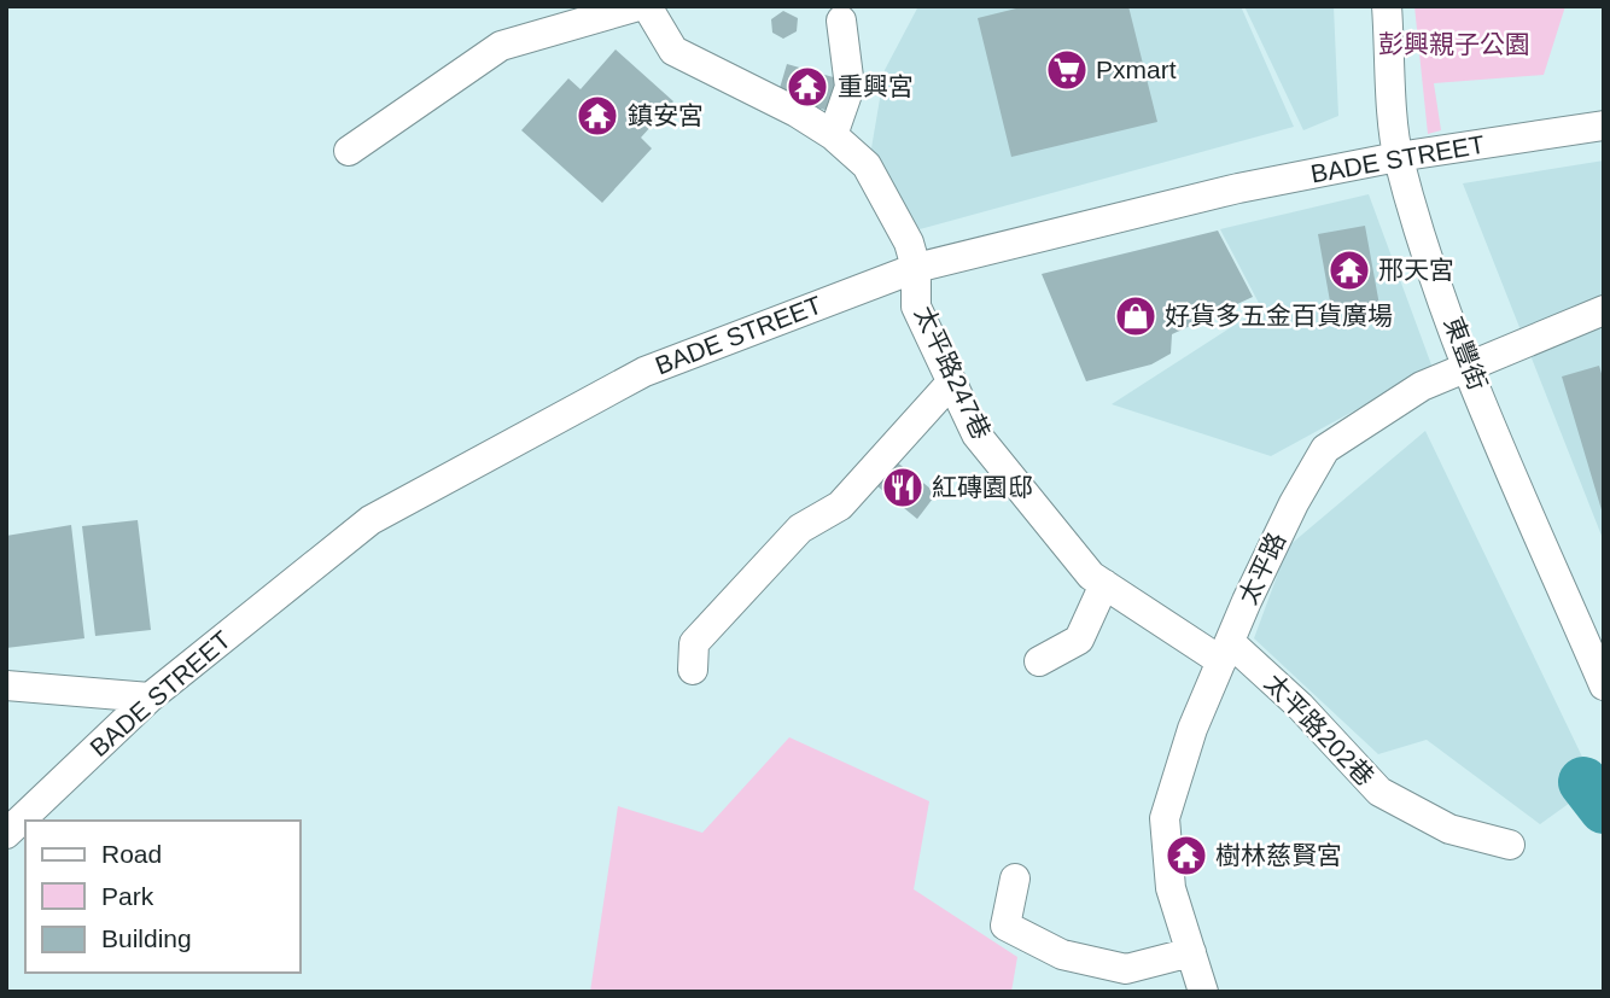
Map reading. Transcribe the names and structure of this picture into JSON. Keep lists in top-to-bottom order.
{
  "streets": {
    "street": [
      "BADE STREET",
      "東豐街",
      "太平路247巷",
      "太平路",
      "太平路202巷"
    ]
  },
  "crossings": [
    ["BADE STREET", "東豐街"],
    ["BADE STREET", "太平路247巷"],
    ["東豐街", "太平路"],
    ["太平路247巷", "太平路"],
    ["太平路247巷", "太平路202巷"],
    ["太平路", "太平路202巷"]
  ],
  "parks": ["彭興親子公園"],
  "places": {
    "supermarket": ["Pxmart"],
    "temple": [
      "重興宮",
      "鎮安宮",
      "邢天宮",
      "樹林慈賢宮"
    ],
    "shop": ["好貨多五金百貨廣場"],
    "restaurant": ["紅磚園邸"]
  },
  "legend": ["Road", "Park", "Building"]
}
